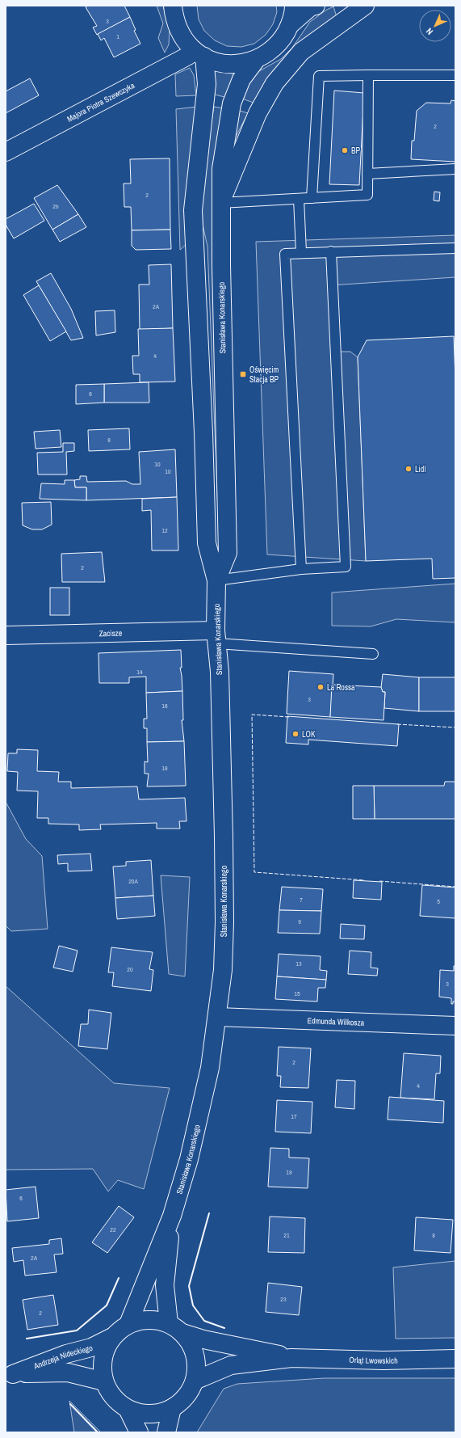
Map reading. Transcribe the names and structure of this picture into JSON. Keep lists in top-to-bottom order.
{
  "streets": {
    "main road": [
      "Majora Piotra Szewczyka",
      "Stanisława Konarskiego",
      "Zacisze",
      "Edmunda Wilkosza",
      "Andrzeja Nideckiego",
      "Orląt Lwowskich"
    ]
  },
  "crossings": [
    ["Majora Piotra Szewczyka", "Stanisława Konarskiego"],
    ["Stanisława Konarskiego", "Zacisze"],
    ["Stanisława Konarskiego", "Edmunda Wilkosza"],
    ["Stanisława Konarskiego", "Andrzeja Nideckiego"],
    ["Stanisława Konarskiego", "Orląt Lwowskich"],
    ["Andrzeja Nideckiego", "Orląt Lwowskich"]
  ],
  "places": {
    "other": [
      "BP",
      "Lidl",
      "La Rossa",
      "LOK"
    ],
    "transit": ["Oświęcim Stacja BP"]
  },
  "house_numbers": [
    "3",
    "1",
    "2",
    "2",
    "2b",
    "2A",
    "4",
    "6",
    "8",
    "10",
    "10",
    "12",
    "2",
    "14",
    "3",
    "16",
    "18",
    "20A",
    "7",
    "5",
    "9",
    "13",
    "20",
    "3",
    "15",
    "2",
    "4",
    "17",
    "19",
    "6",
    "22",
    "21",
    "8",
    "2A",
    "23",
    "2"
  ],
  "north": "bottom left"
}
